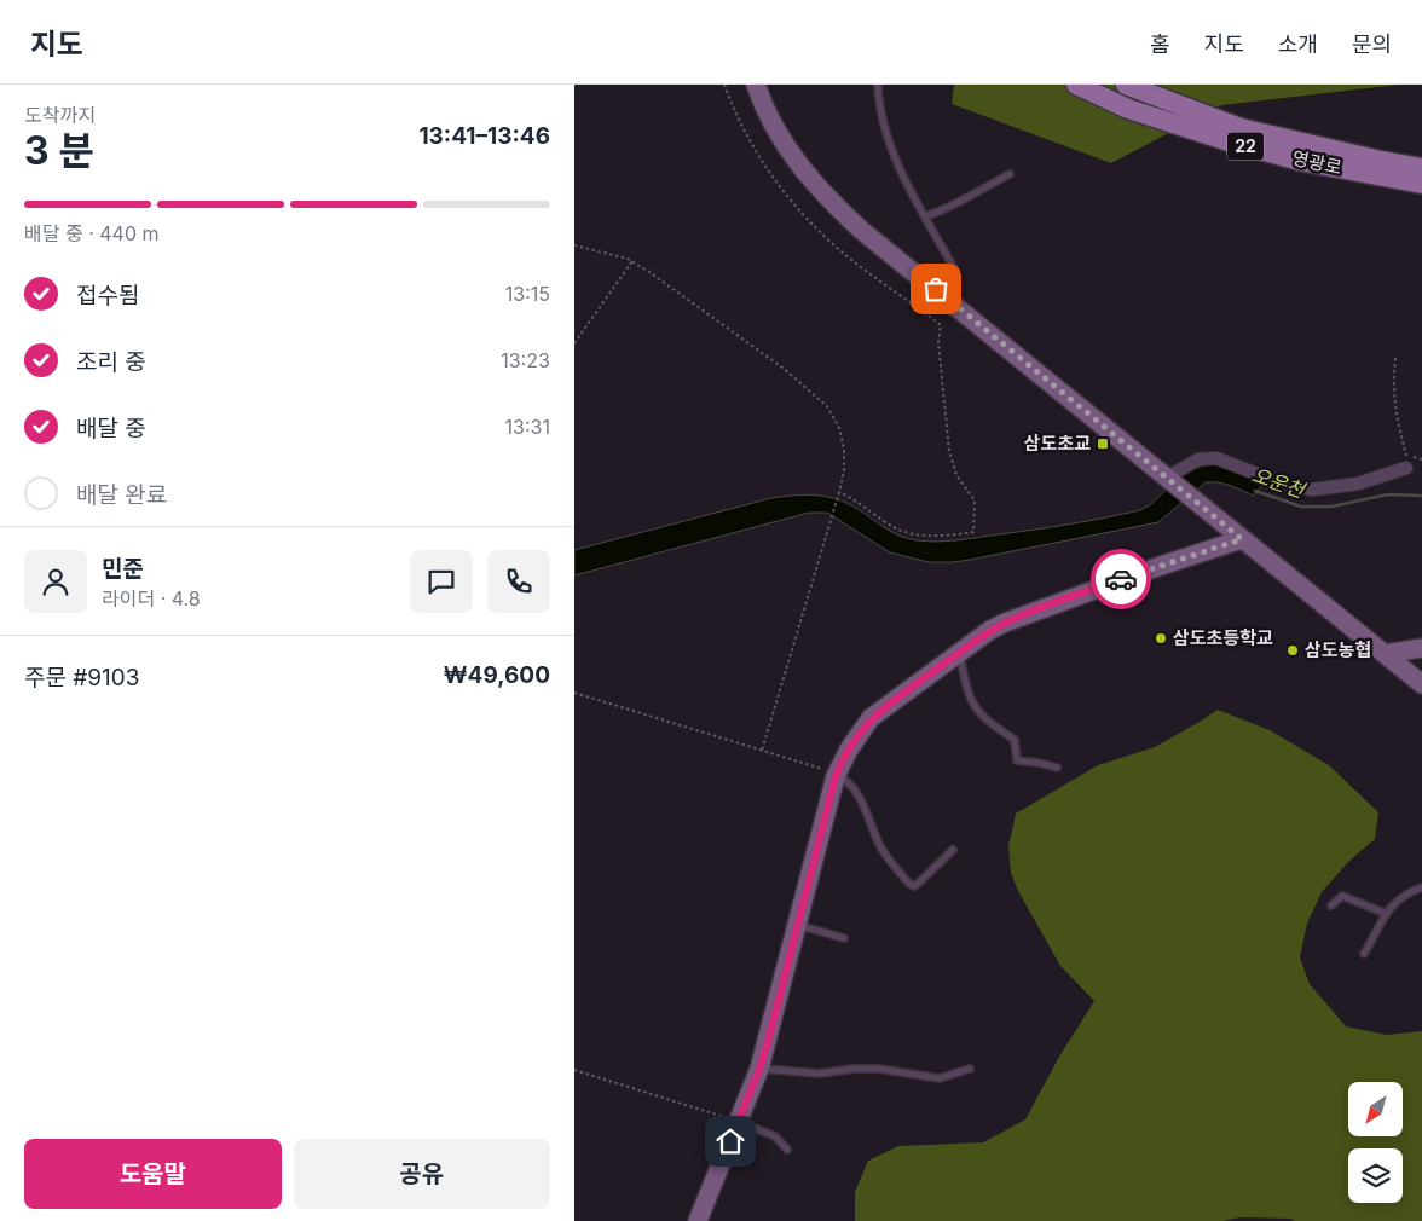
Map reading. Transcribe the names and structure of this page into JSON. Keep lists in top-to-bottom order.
{
  "streets": {
    "main road": ["22", "영광로"]
  },
  "water": ["오운천"],
  "places": {
    "transit": ["삼도초교"],
    "other": ["삼도초등학교", "삼도농협"]
  },
  "north": "bottom left",
  "page": {
    "header": "지도",
    "nav": [
      "홈",
      "지도",
      "소개",
      "문의"
    ],
    "heading": ["3 분", "도착까지", "13:41–13:46"],
    "panel": [
      "민준",
      "라이더 · 4.8",
      "주문 #9103",
      "₩49,600"
    ],
    "bar": "배달 중 · 440 m",
    "list": [
      ["접수됨", "13:15"],
      ["조리 중", "13:23"],
      ["배달 중", "13:31"],
      "배달 완료"
    ],
    "buttons": ["도움말", "공유"]
  }
}
